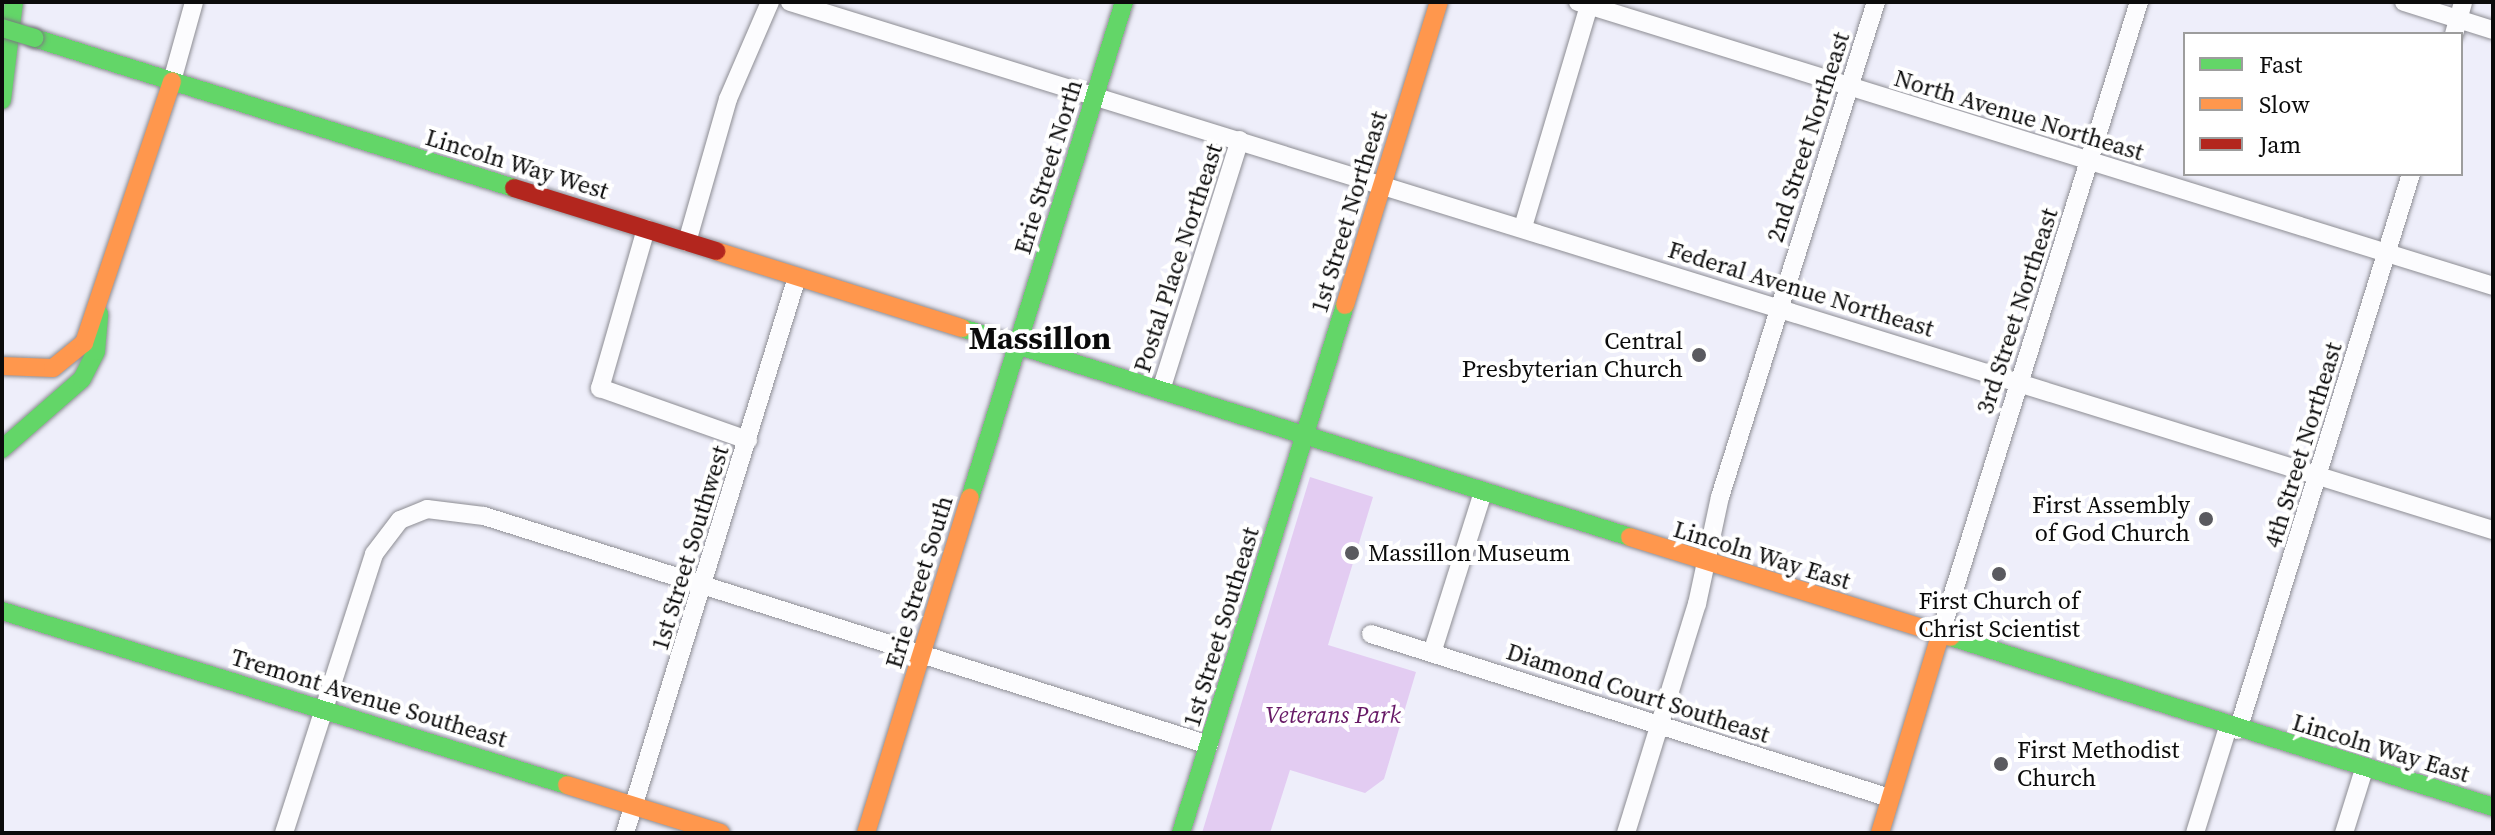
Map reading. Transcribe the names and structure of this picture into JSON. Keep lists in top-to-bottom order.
{
  "streets": {
    "main road": [
      "Lincoln Way West",
      "Erie Street North",
      "1st Street Northeast",
      "Lincoln Way East",
      "Erie Street South",
      "1st Street Southeast",
      "Tremont Avenue Southeast"
    ],
    "street": [
      "North Avenue Northeast",
      "2nd Street Northeast",
      "Postal Place Northeast",
      "Federal Avenue Northeast",
      "3rd Street Northeast",
      "4th Street Northeast",
      "1st Street Southwest",
      "Diamond Court Southeast"
    ]
  },
  "crossings": [
    ["North Avenue Northeast", "2nd Street Northeast"],
    ["North Avenue Northeast", "3rd Street Northeast"],
    ["North Avenue Northeast", "4th Street Northeast"],
    ["2nd Street Northeast", "Federal Avenue Northeast"],
    ["2nd Street Northeast", "Lincoln Way East"],
    ["2nd Street Northeast", "Diamond Court Southeast"],
    ["Lincoln Way West", "Erie Street North"],
    ["Lincoln Way West", "1st Street Southwest"],
    ["Lincoln Way West", "Lincoln Way East"],
    ["Lincoln Way West", "Erie Street South"],
    ["Erie Street North", "Federal Avenue Northeast"],
    ["Erie Street North", "Lincoln Way East"],
    ["Erie Street North", "Erie Street South"],
    ["1st Street Northeast", "Federal Avenue Northeast"],
    ["1st Street Northeast", "Lincoln Way East"],
    ["1st Street Northeast", "1st Street Southeast"],
    ["Postal Place Northeast", "Federal Avenue Northeast"],
    ["Postal Place Northeast", "Lincoln Way East"],
    ["Federal Avenue Northeast", "3rd Street Northeast"],
    ["Federal Avenue Northeast", "4th Street Northeast"],
    ["3rd Street Northeast", "Lincoln Way East"],
    ["4th Street Northeast", "Lincoln Way East"],
    ["1st Street Southwest", "Tremont Avenue Southeast"],
    ["Lincoln Way East", "Erie Street South"],
    ["Lincoln Way East", "1st Street Southeast"]
  ],
  "districts": ["Massillon"],
  "parks": ["Veterans Park"],
  "places": [
    "Central Presbyterian Church",
    "First Assembly of God Church",
    "Massillon Museum",
    "First Church of Christ Scientist",
    "First Methodist Church"
  ],
  "legend": ["Fast", "Slow", "Jam"]
}
